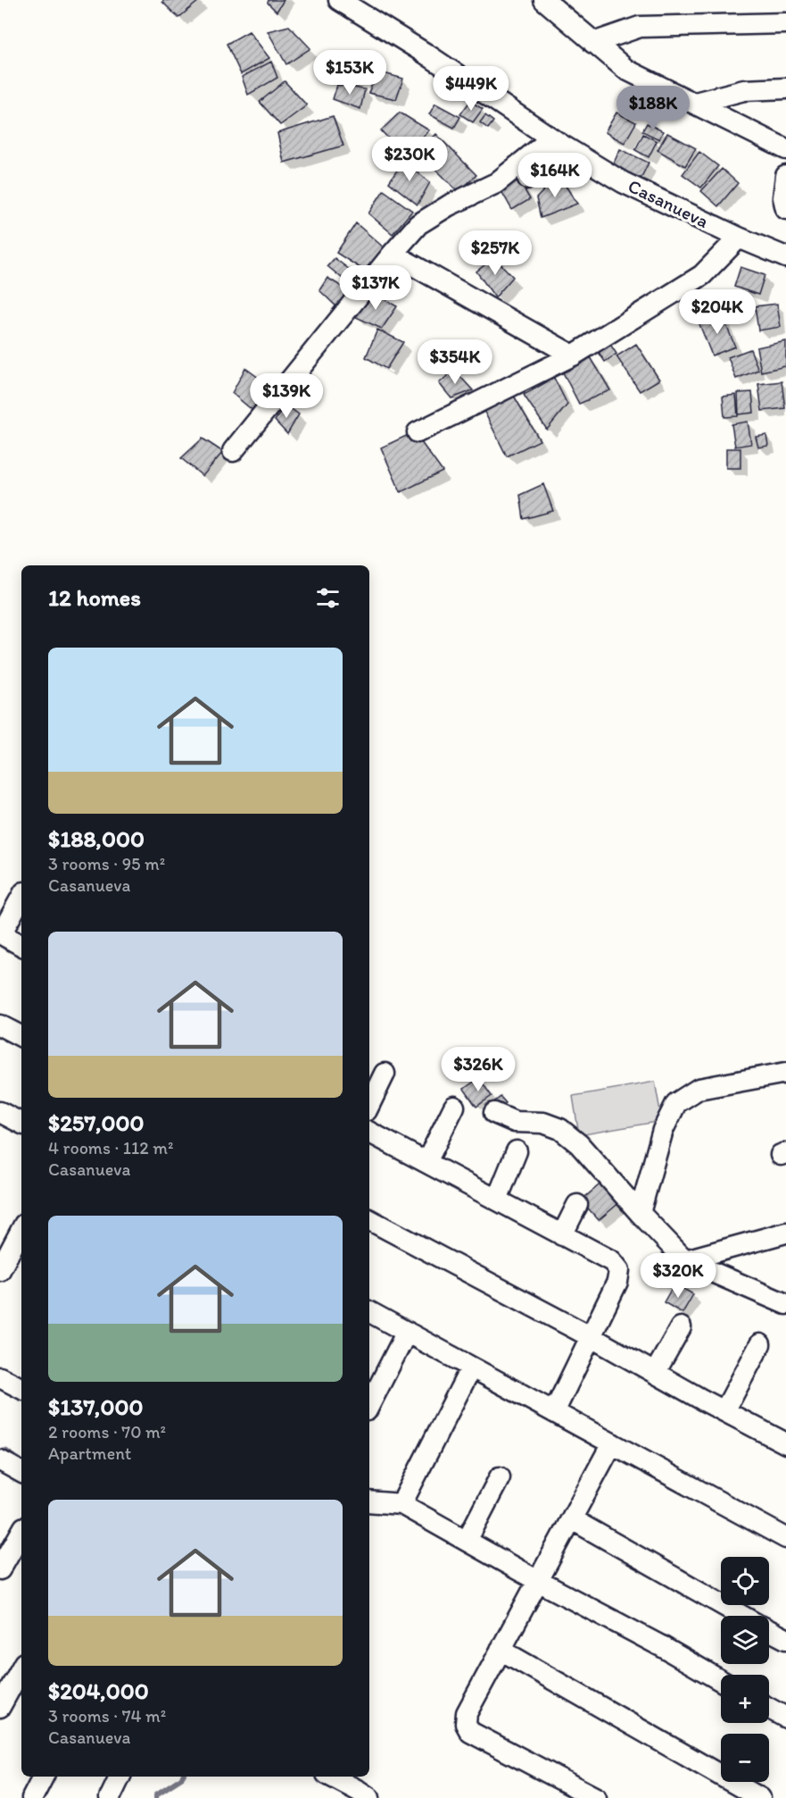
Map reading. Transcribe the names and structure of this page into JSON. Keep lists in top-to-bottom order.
{
  "streets": {
    "street": ["Casanueva"]
  },
  "page": {
    "price": [
      "$153K",
      "$449K",
      "$188K",
      "$230K",
      "$164K",
      "$257K",
      "$137K",
      "$204K",
      "$354K",
      "$139K",
      "$326K",
      "$320K"
    ],
    "heading": "12 homes",
    "list": [
      {
        "name": "$188,000",
        "note": "3 rooms · 95 m² · Casanueva"
      },
      {
        "name": "$257,000",
        "note": "4 rooms · 112 m² · Casanueva"
      },
      {
        "name": "$137,000",
        "note": "2 rooms · 70 m² · Apartment"
      },
      {
        "name": "$204,000",
        "note": "3 rooms · 74 m² · Casanueva"
      }
    ],
    "map_buttons": ["+", "−"]
  }
}
